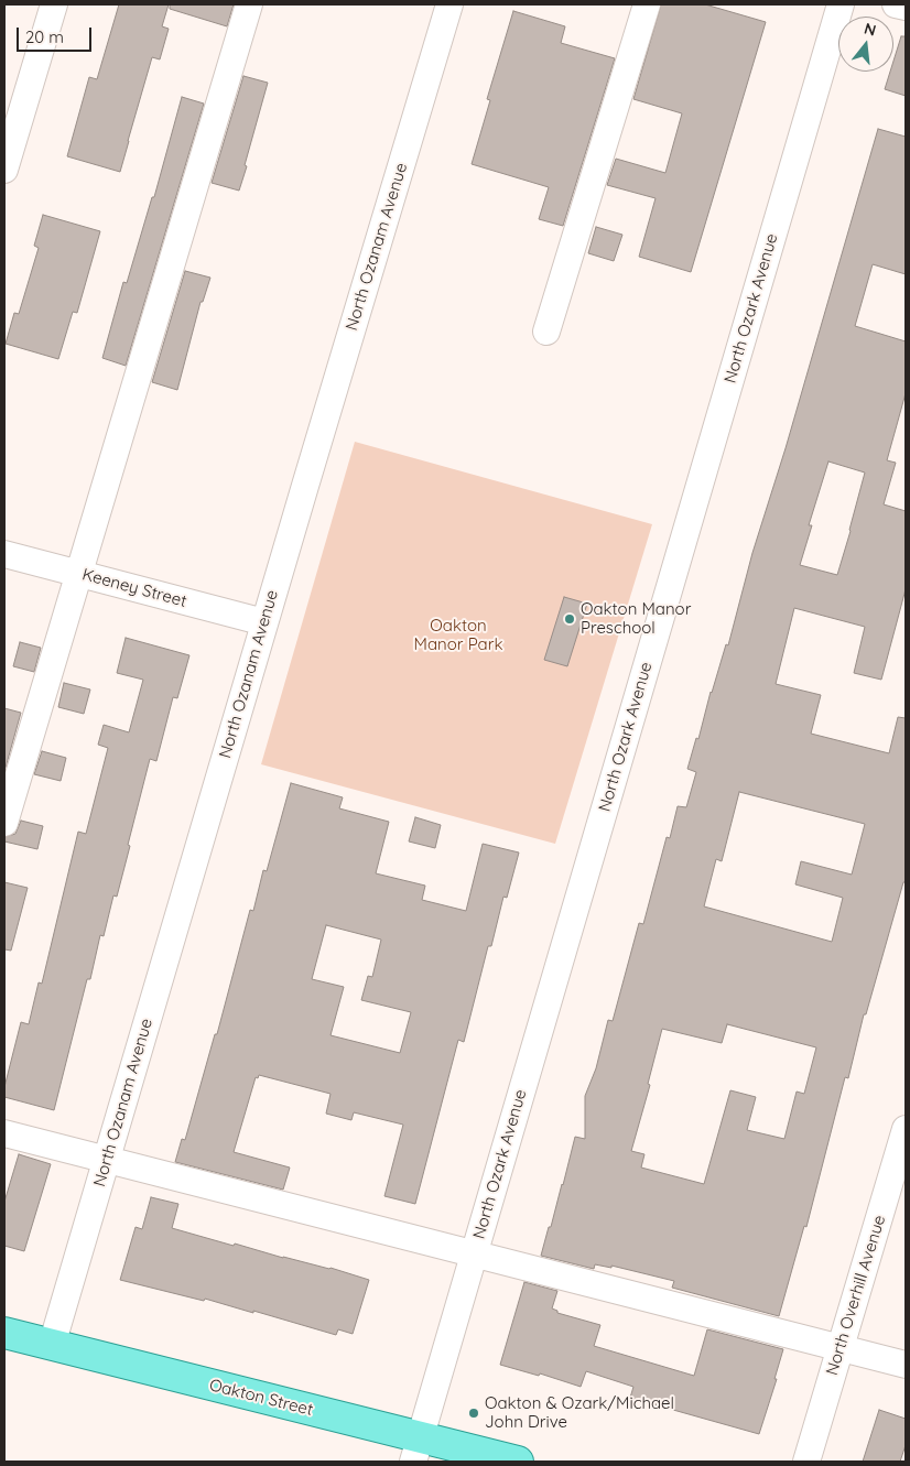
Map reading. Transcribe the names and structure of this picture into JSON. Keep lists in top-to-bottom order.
{
  "streets": {
    "main road": ["Oakton Street"],
    "street": [
      "North Ozanam Avenue",
      "North Ozark Avenue",
      "Keeney Street",
      "North Overhill Avenue"
    ]
  },
  "crossings": [
    ["North Ozanam Avenue", "Keeney Street"],
    ["North Ozanam Avenue", "Oakton Street"],
    ["North Ozark Avenue", "Oakton Street"]
  ],
  "parks": ["Oakton Manor Park"],
  "places": ["Oakton Manor Preschool", "Oakton & Ozark/Michael John Drive"],
  "scale_bar": "20 m",
  "north": "top"
}
